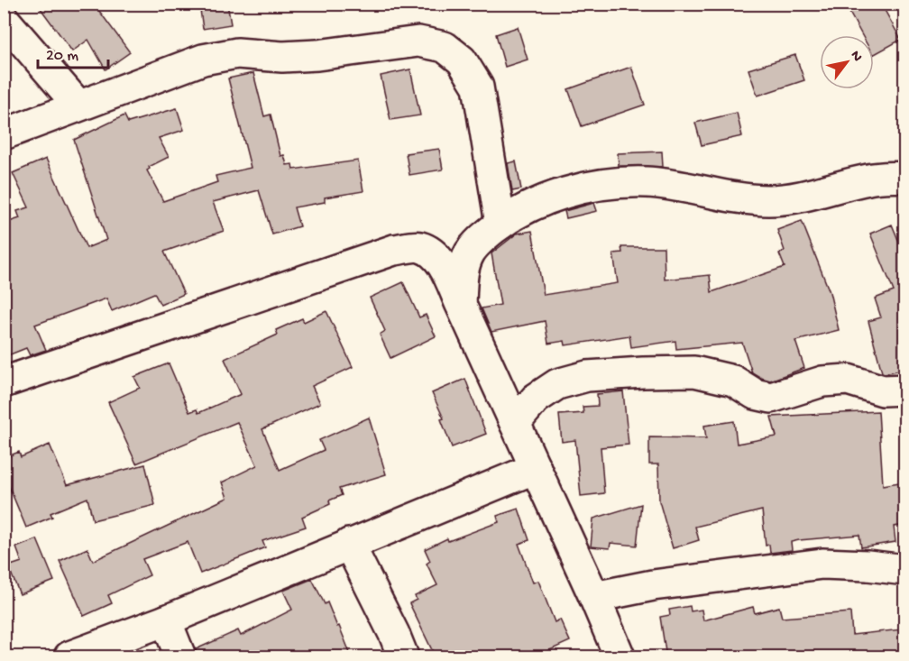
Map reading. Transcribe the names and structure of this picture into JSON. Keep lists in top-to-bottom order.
{
  "scale_bar": "20 m",
  "north": "top right"
}
